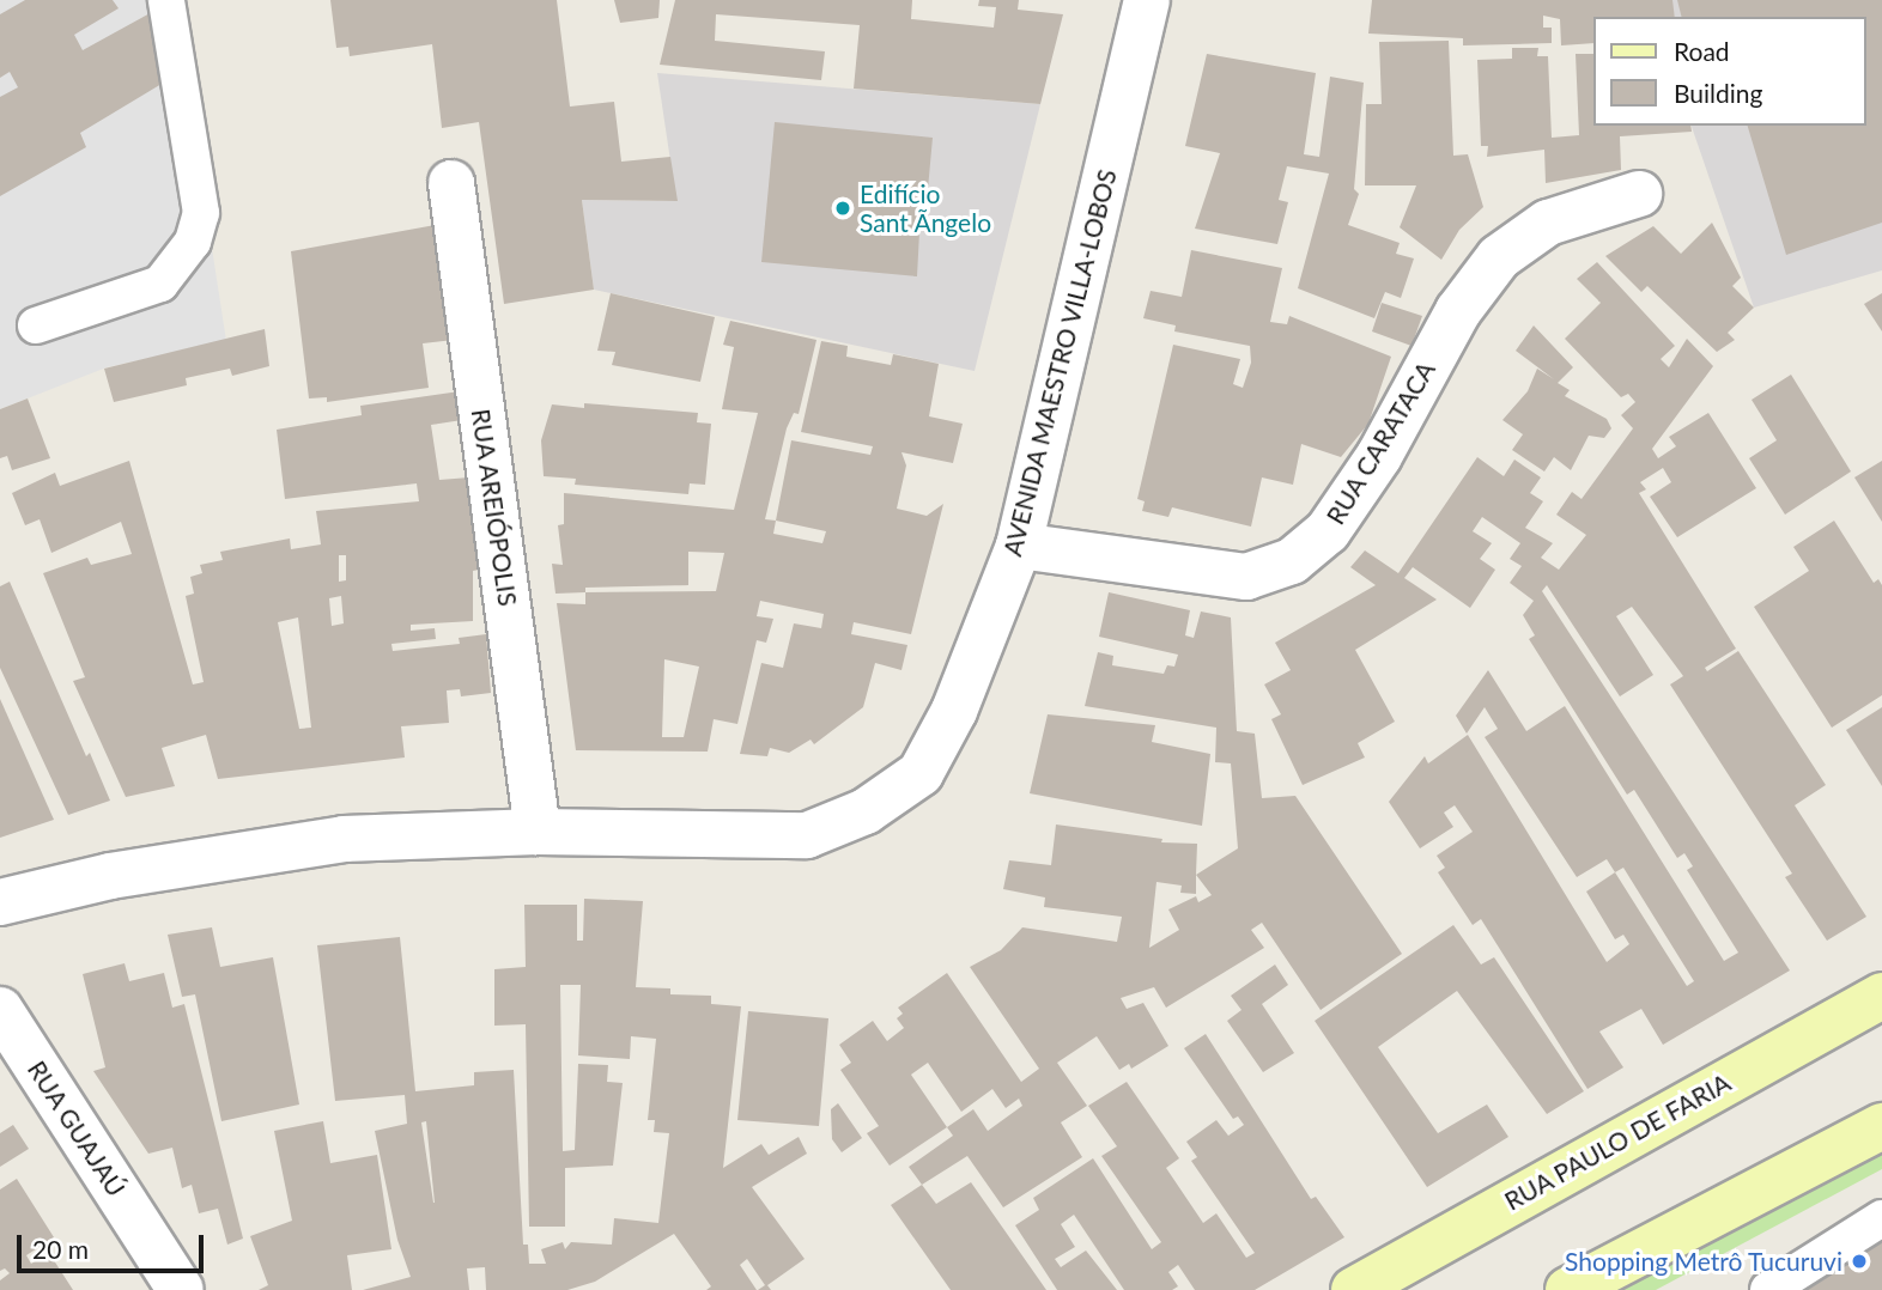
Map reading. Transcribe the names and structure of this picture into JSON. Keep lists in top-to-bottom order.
{
  "streets": {
    "street": [
      "AVENIDA MAESTRO VILLA-LOBOS",
      "RUA CARATACA",
      "RUA AREIÓPOLIS",
      "RUA GUAJAÚ",
      "RUA PAULO DE FARIA"
    ]
  },
  "crossings": [
    ["AVENIDA MAESTRO VILLA-LOBOS", "RUA CARATACA"],
    ["AVENIDA MAESTRO VILLA-LOBOS", "RUA AREIÓPOLIS"]
  ],
  "places": ["Edifício Sant Ãngelo", "Shopping Metrô Tucuruvi"],
  "legend": ["Road", "Building"],
  "scale_bar": "20 m"
}
